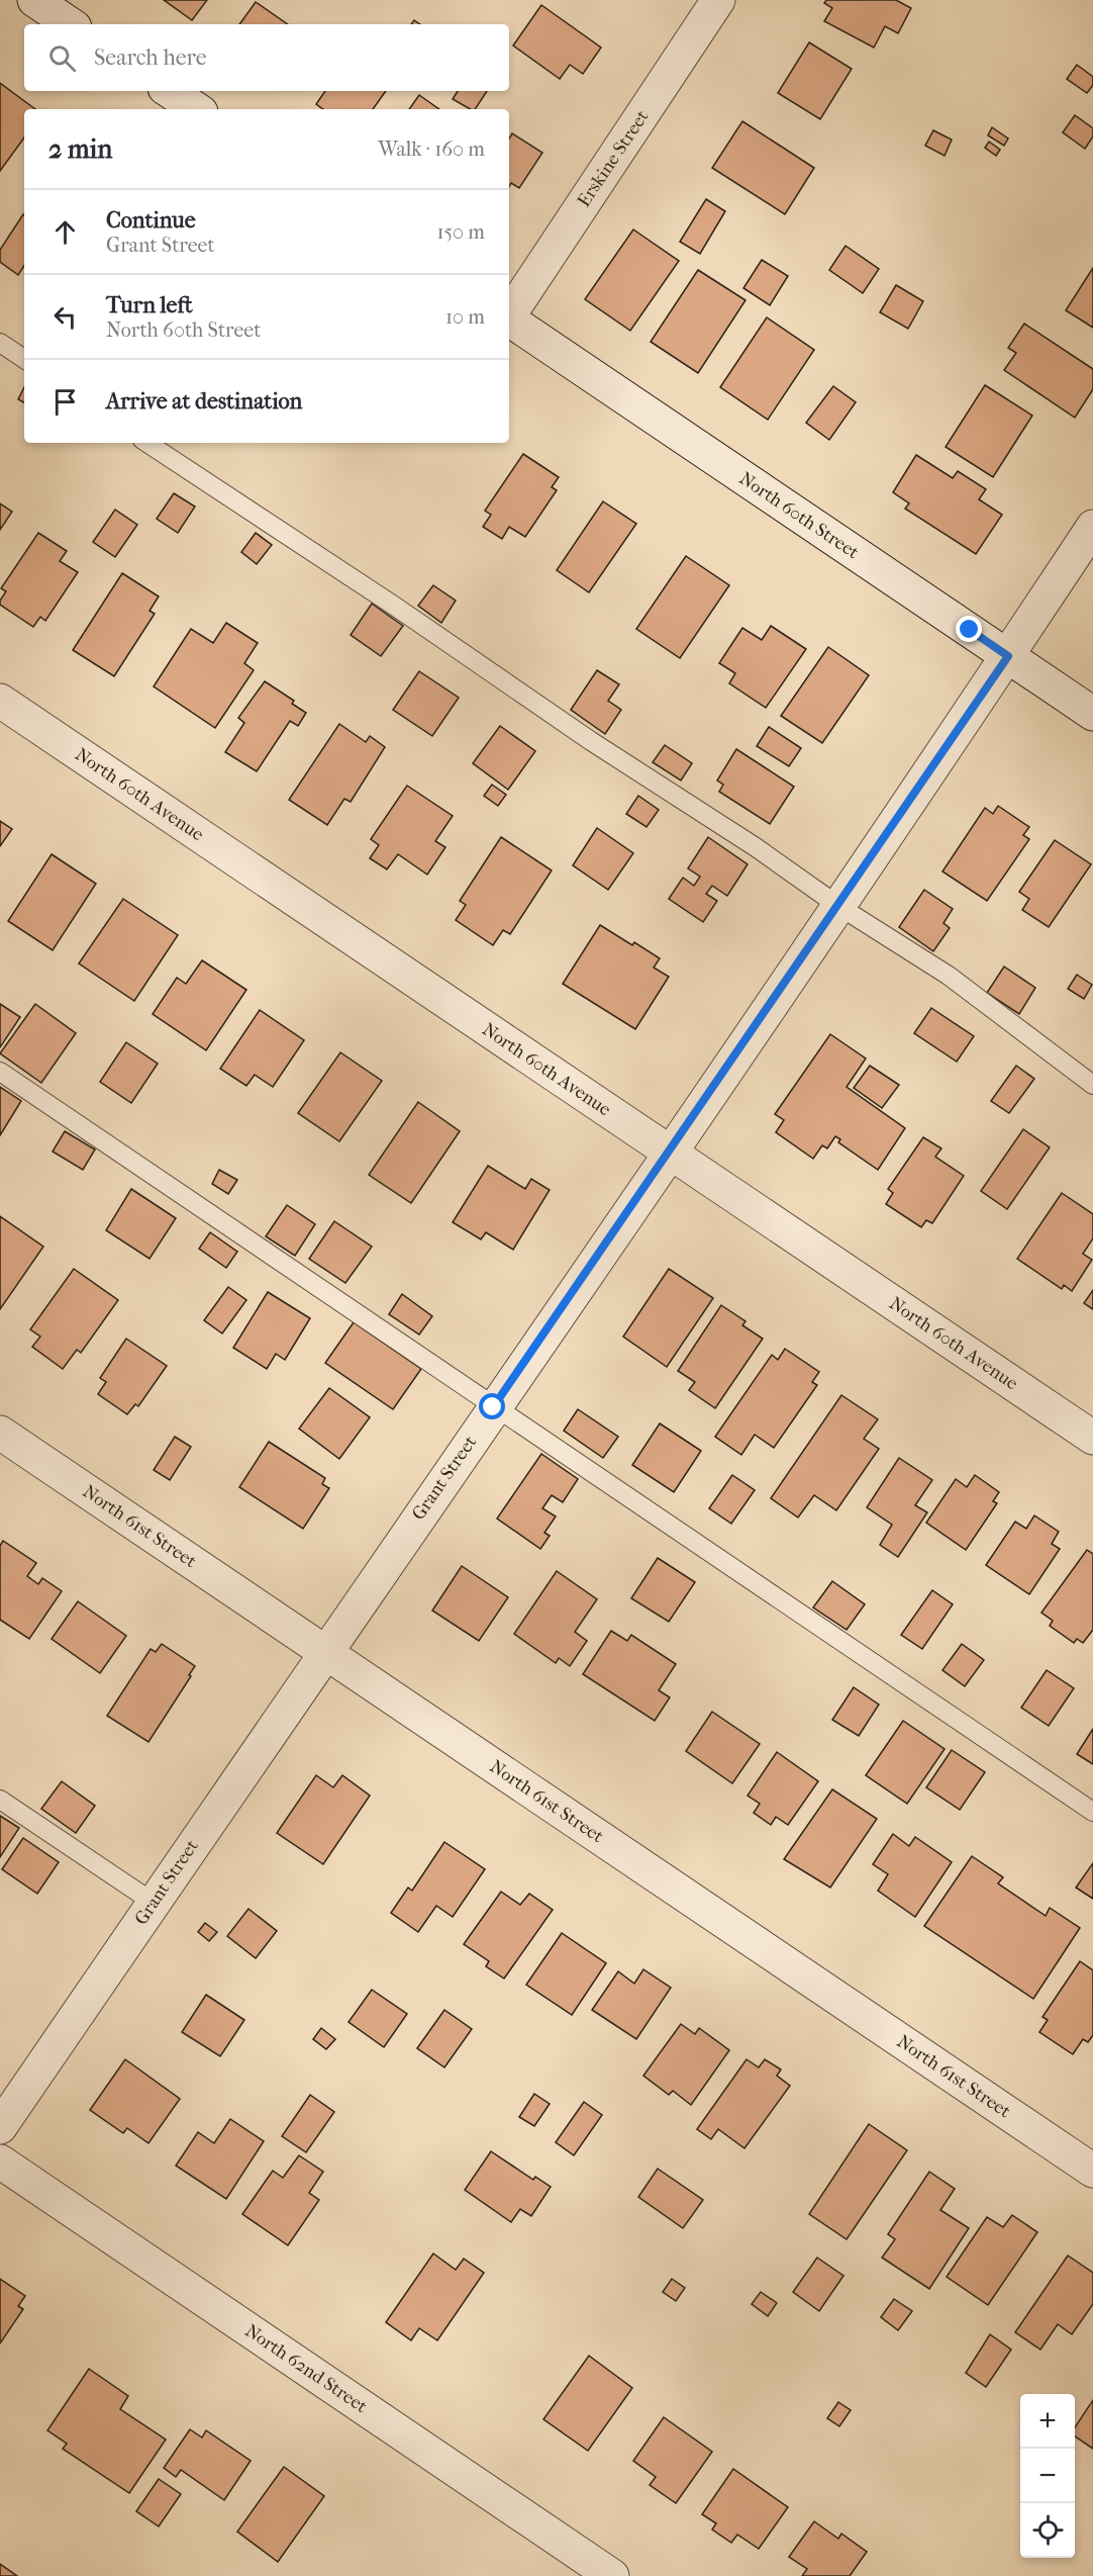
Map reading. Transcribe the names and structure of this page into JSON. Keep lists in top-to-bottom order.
{
  "streets": {
    "street": [
      "Erskine Street",
      "North 60th Street",
      "North 60th Avenue",
      "Grant Street",
      "North 61st Street",
      "North 62nd Street"
    ]
  },
  "crossings": [
    ["North 60th Street", "Grant Street"],
    ["North 60th Avenue", "Grant Street"],
    ["Grant Street", "North 61st Street"]
  ],
  "page": {
    "search": "Search here",
    "heading": ["2 min", "Walk · 160 m"],
    "list": [
      ["Continue", "Grant Street", "150 m"],
      ["Turn left", "North 60th Street", "10 m"],
      "Arrive at destination"
    ],
    "map_buttons": ["+", "−"]
  }
}
